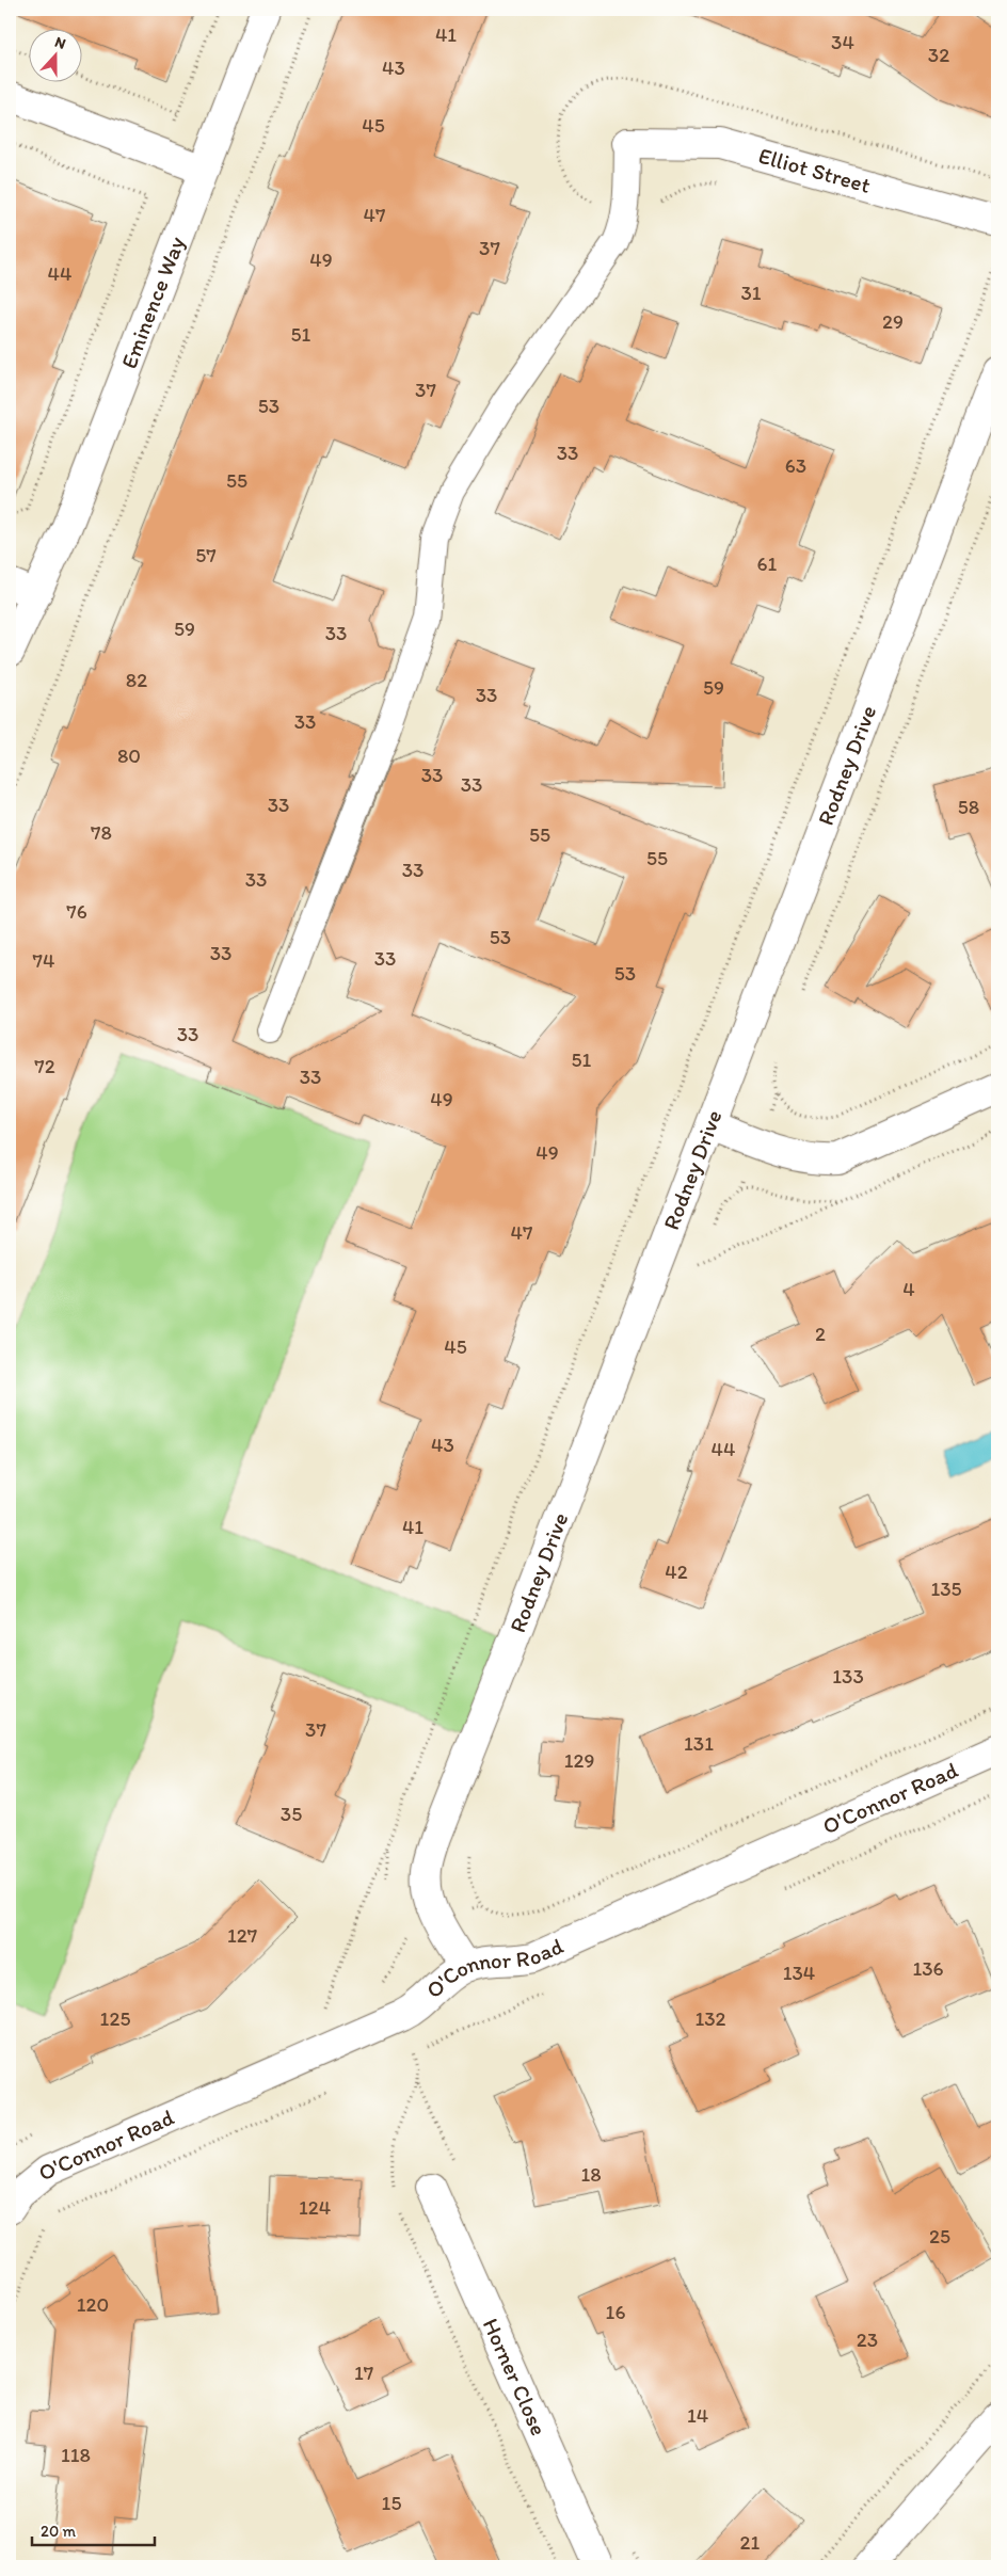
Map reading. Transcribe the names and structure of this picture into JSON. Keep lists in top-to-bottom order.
{
  "streets": {
    "street": [
      "Elliot Street",
      "Eminence Way",
      "Rodney Drive",
      "O'Connor Road",
      "Horner Close"
    ]
  },
  "crossings": [
    ["Rodney Drive", "O'Connor Road"]
  ],
  "house_numbers": [
    "41",
    "34",
    "32",
    "43",
    "45",
    "47",
    "37",
    "49",
    "44",
    "31",
    "29",
    "51",
    "37",
    "53",
    "33",
    "63",
    "55",
    "57",
    "61",
    "59",
    "33",
    "82",
    "59",
    "33",
    "33",
    "80",
    "33",
    "33",
    "33",
    "58",
    "78",
    "55",
    "55",
    "33",
    "33",
    "76",
    "53",
    "33",
    "33",
    "74",
    "53",
    "33",
    "51",
    "72",
    "33",
    "49",
    "49",
    "47",
    "4",
    "2",
    "45",
    "43",
    "44",
    "41",
    "42",
    "135",
    "133",
    "37",
    "131",
    "129",
    "35",
    "127",
    "136",
    "134",
    "125",
    "132",
    "18",
    "124",
    "25",
    "120",
    "16",
    "23",
    "17",
    "14",
    "118",
    "15",
    "21"
  ],
  "scale_bar": "20 m",
  "north": "top"
}
